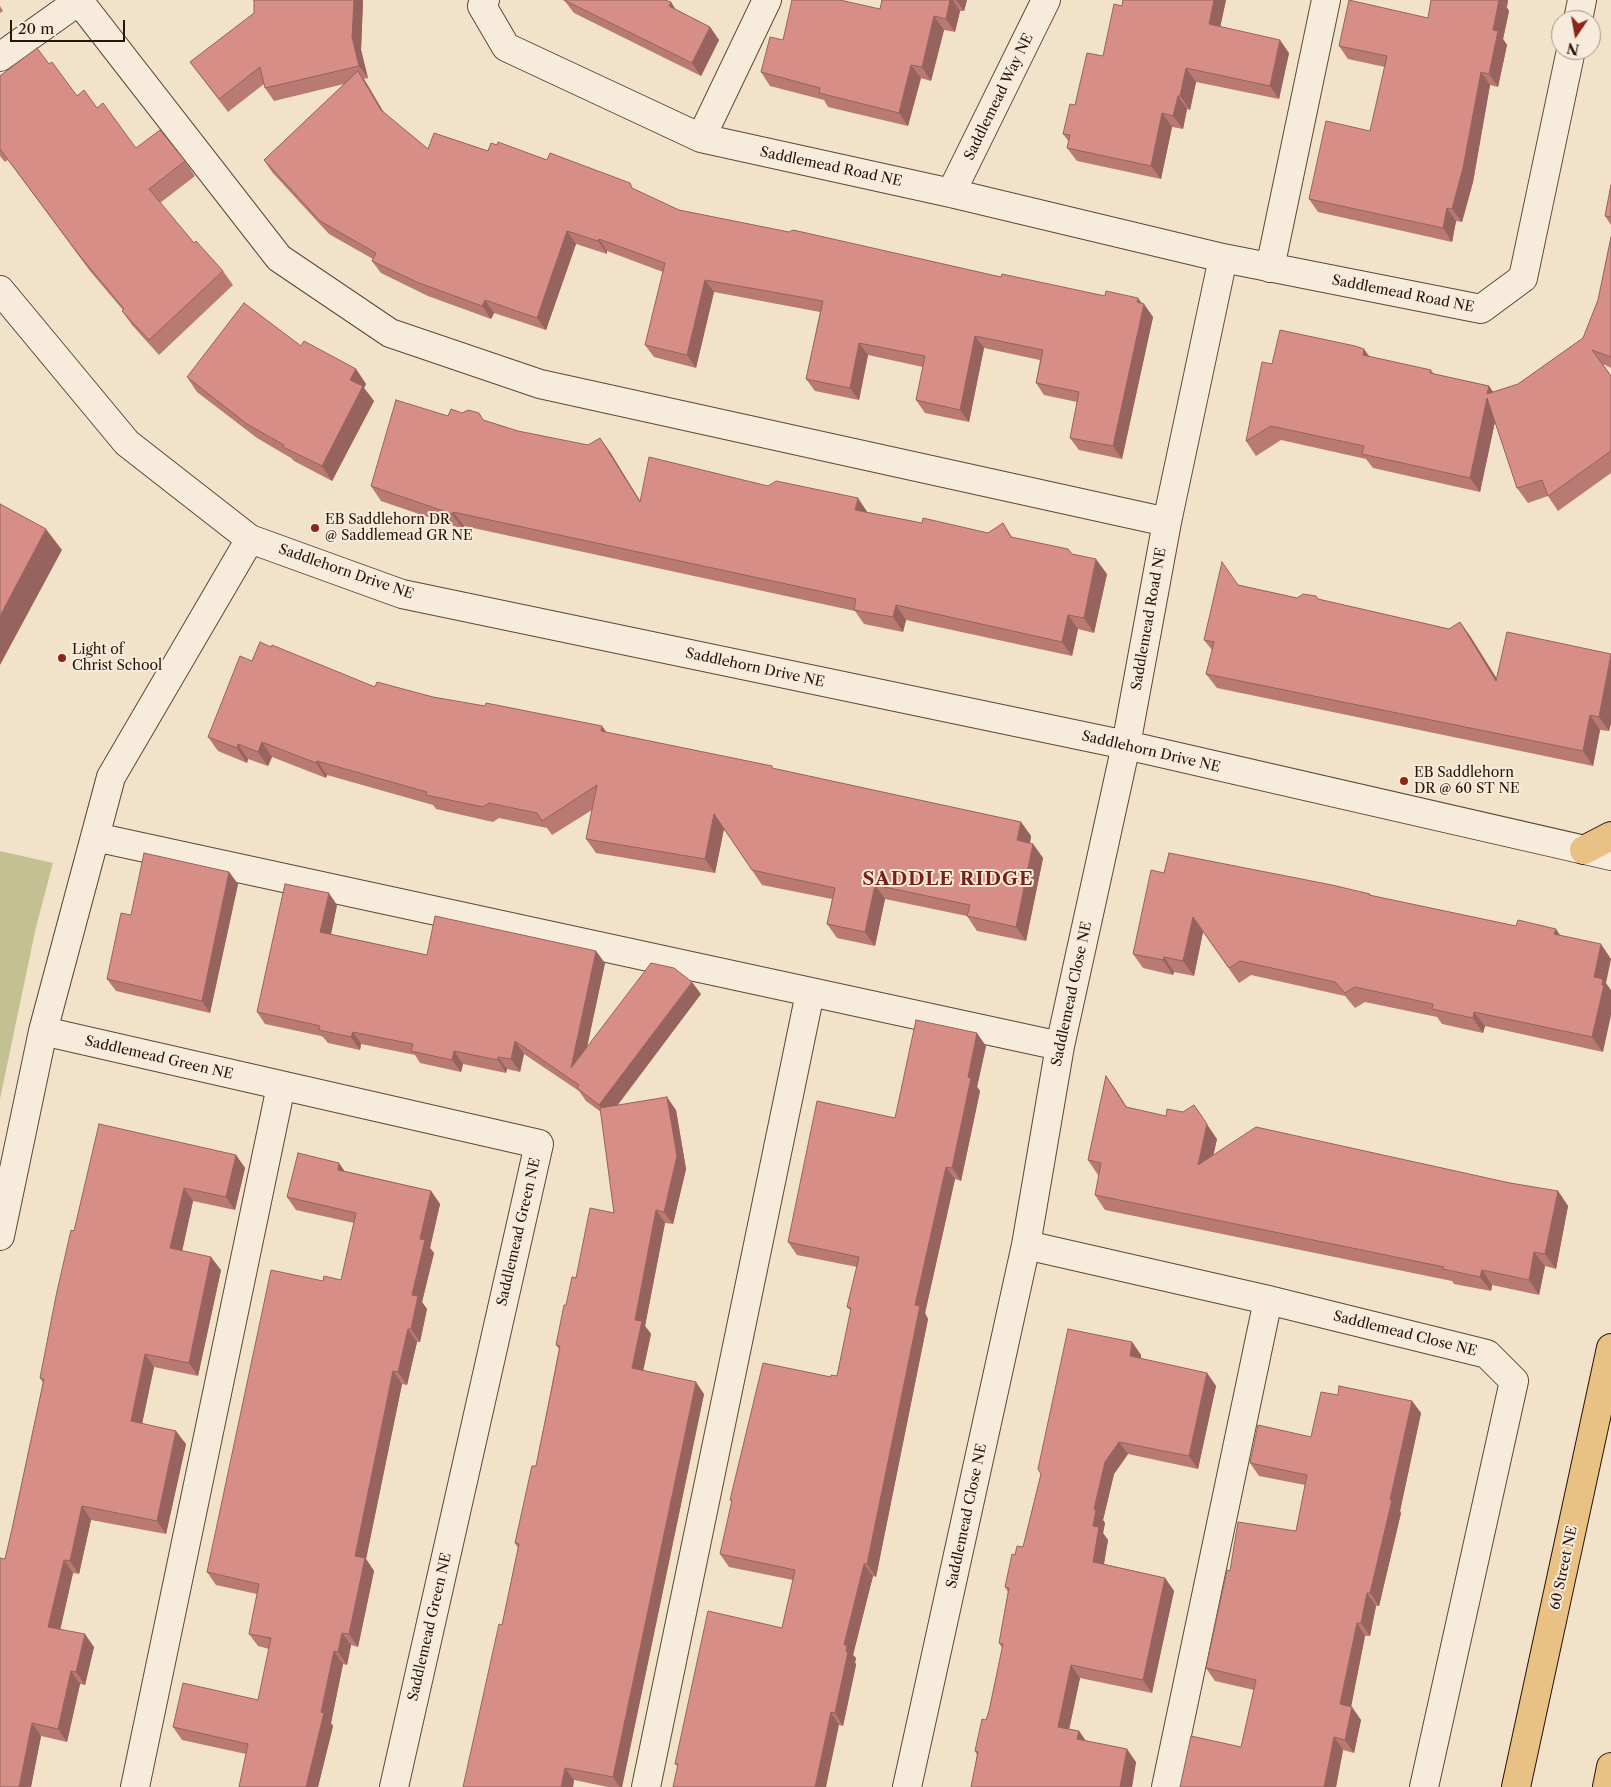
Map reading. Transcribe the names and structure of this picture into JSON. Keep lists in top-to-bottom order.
{
  "streets": {
    "main road": ["60 Street NE"],
    "street": [
      "Saddlemead Way NE",
      "Saddlemead Road NE",
      "Saddlehorn Drive NE",
      "Saddlemead Close NE",
      "Saddlemead Green NE"
    ]
  },
  "crossings": [
    ["Saddlemead Way NE", "Saddlemead Road NE"],
    ["Saddlemead Road NE", "Saddlehorn Drive NE"],
    ["Saddlemead Road NE", "Saddlemead Close NE"],
    ["Saddlehorn Drive NE", "Saddlemead Close NE"]
  ],
  "districts": ["SADDLE RIDGE"],
  "places": ["EB Saddlehorn DR @ Saddlemead GR NE", "Light of Christ School", "EB Saddlehorn DR @ 60 ST NE"],
  "scale_bar": "20 m",
  "north": "bottom"
}
